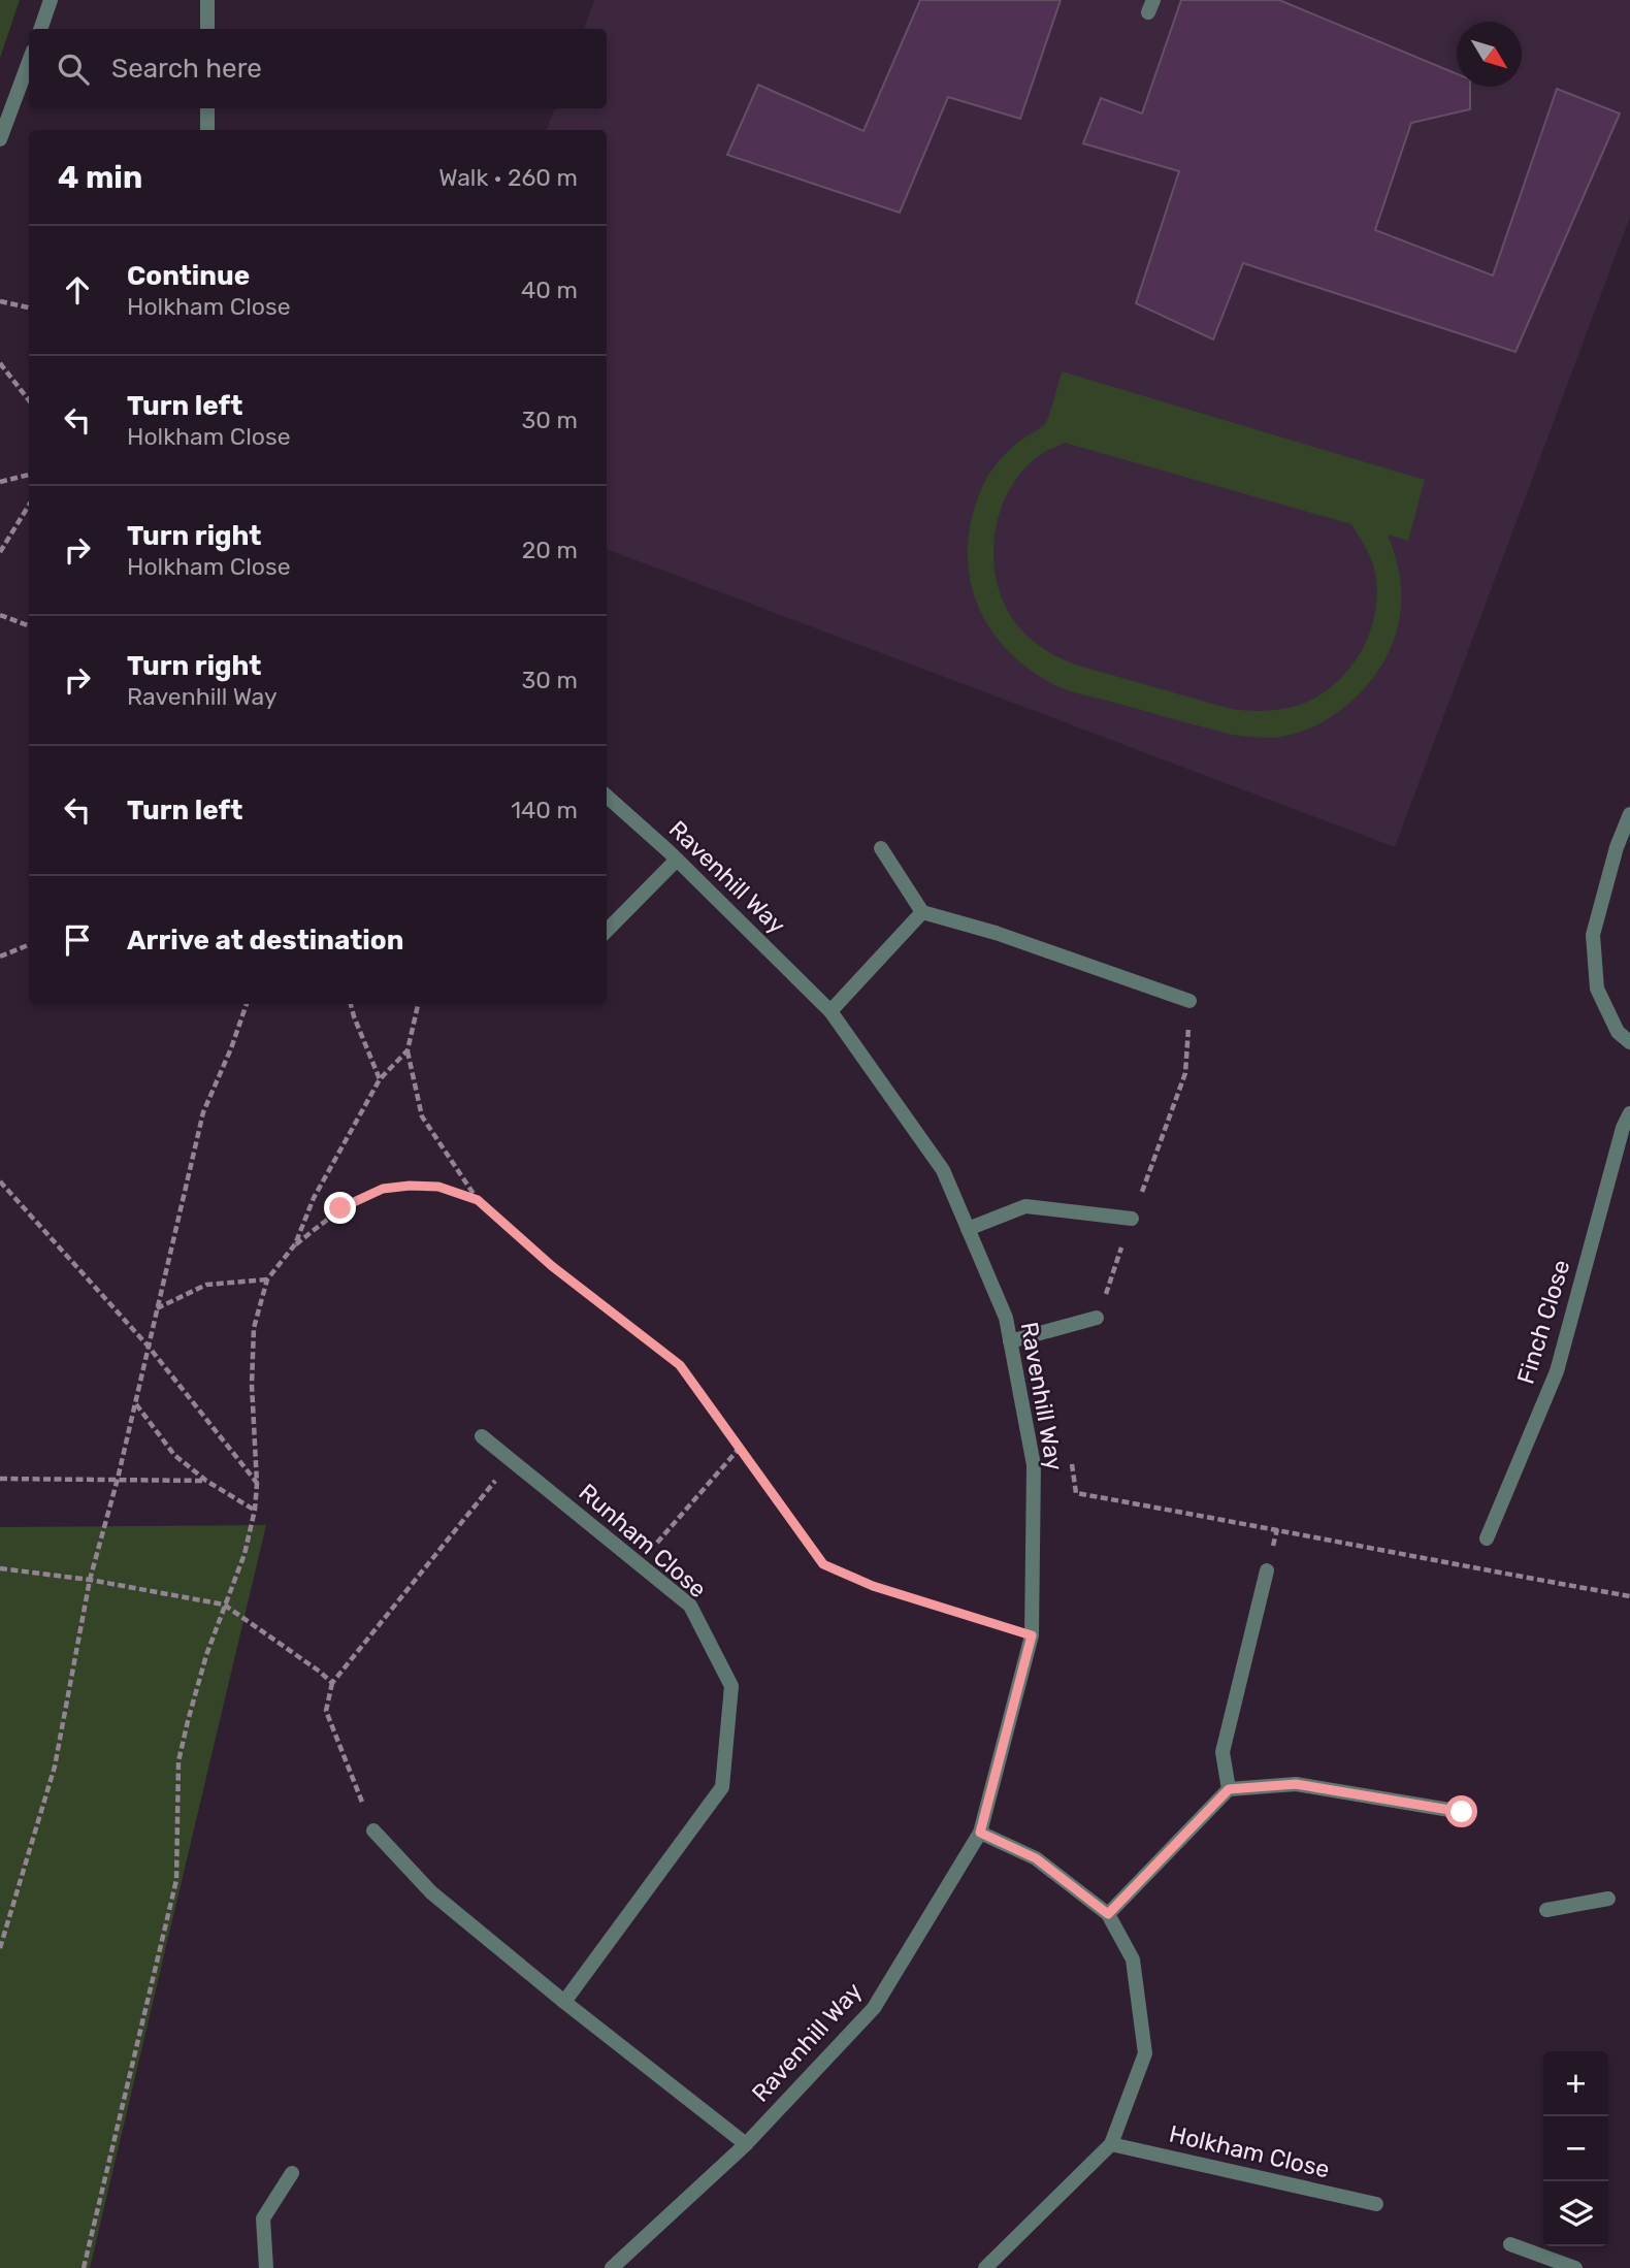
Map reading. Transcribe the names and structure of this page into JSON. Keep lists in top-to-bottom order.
{
  "streets": {
    "street": [
      "Ravenhill Way",
      "Finch Close",
      "Runham Close",
      "Holkham Close"
    ]
  },
  "north": "bottom right",
  "page": {
    "search": "Search here",
    "heading": ["4 min", "Walk · 260 m"],
    "list": [
      ["Continue", "Holkham Close", "40 m"],
      ["Turn left", "Holkham Close", "30 m"],
      ["Turn right", "Holkham Close", "20 m"],
      ["Turn right", "Ravenhill Way", "30 m"],
      ["Turn left", "140 m"],
      "Arrive at destination"
    ],
    "map_buttons": ["+", "−"]
  }
}
